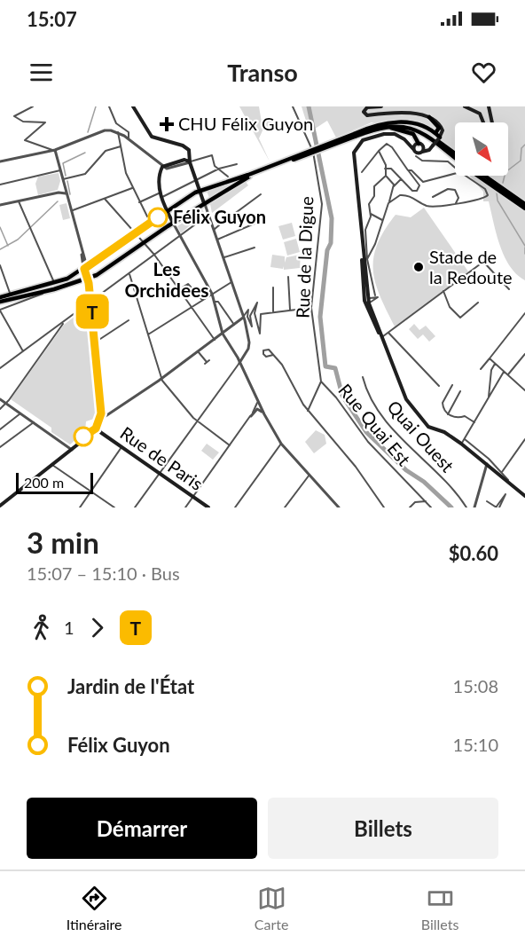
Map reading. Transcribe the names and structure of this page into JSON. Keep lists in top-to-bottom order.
{
  "streets": {
    "main road": ["Rue de Paris"],
    "street": ["Rue de la Digue", "Rue Quai Est", "Quai Ouest"]
  },
  "crossings": [
    ["Rue de la Digue", "Rue Quai Est"]
  ],
  "districts": ["Les Orchidees"],
  "places": {
    "health": ["CHU Félix Guyon"],
    "other": ["Félix Guyon", "Stade de la Redoute"]
  },
  "lines": ["bus line T"],
  "scale_bar": "200 m",
  "north": "bottom right",
  "page": {
    "status": "15:07",
    "header": "Transo",
    "on_map": "T",
    "scale": "200 m",
    "heading": ["3 min", "15:07 – 15:10 · Bus", "$0.60"],
    "legs": ["1", "T"],
    "list": [
      {
        "name": "Jardin de l'État",
        "value": "15:08"
      },
      {
        "name": "Félix Guyon",
        "value": "15:10"
      }
    ],
    "buttons": ["Démarrer", "Billets"],
    "tabs": ["Itinéraire", "Carte", "Billets"]
  }
}
